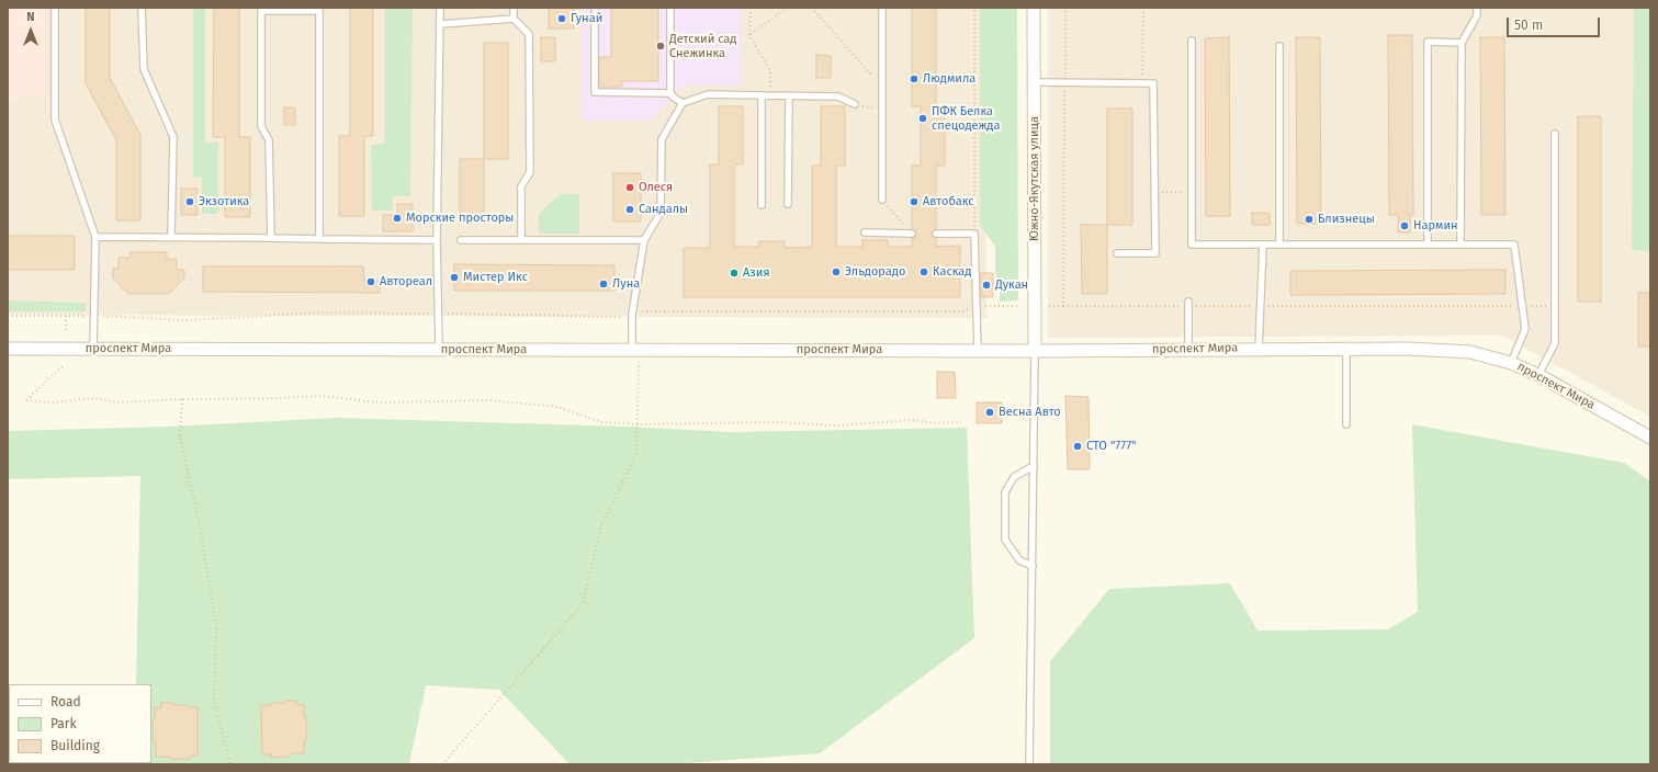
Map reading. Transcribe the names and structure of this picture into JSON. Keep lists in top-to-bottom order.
{
  "streets": {
    "street": ["Южно-Якутская улица", "проспект Мира"]
  },
  "crossings": [
    ["Южно-Якутская улица", "проспект Мира"]
  ],
  "places": [
    "Гунай",
    "Детский сад Снежинка",
    "Людмила",
    "ПФК Белка спецодежда",
    "Олеся",
    "Экзотика",
    "Автобакс",
    "Сандалы",
    "Морские просторы",
    "Близнецы",
    "Нармин",
    "Эльдорадо",
    "Каскад",
    "Азия",
    "Мистер Икс",
    "Автореал",
    "Луна",
    "Дукан",
    "Весна Авто",
    "СТО \"777\""
  ],
  "legend": ["Road", "Park", "Building"],
  "scale_bar": "50 m",
  "north": "top"
}
